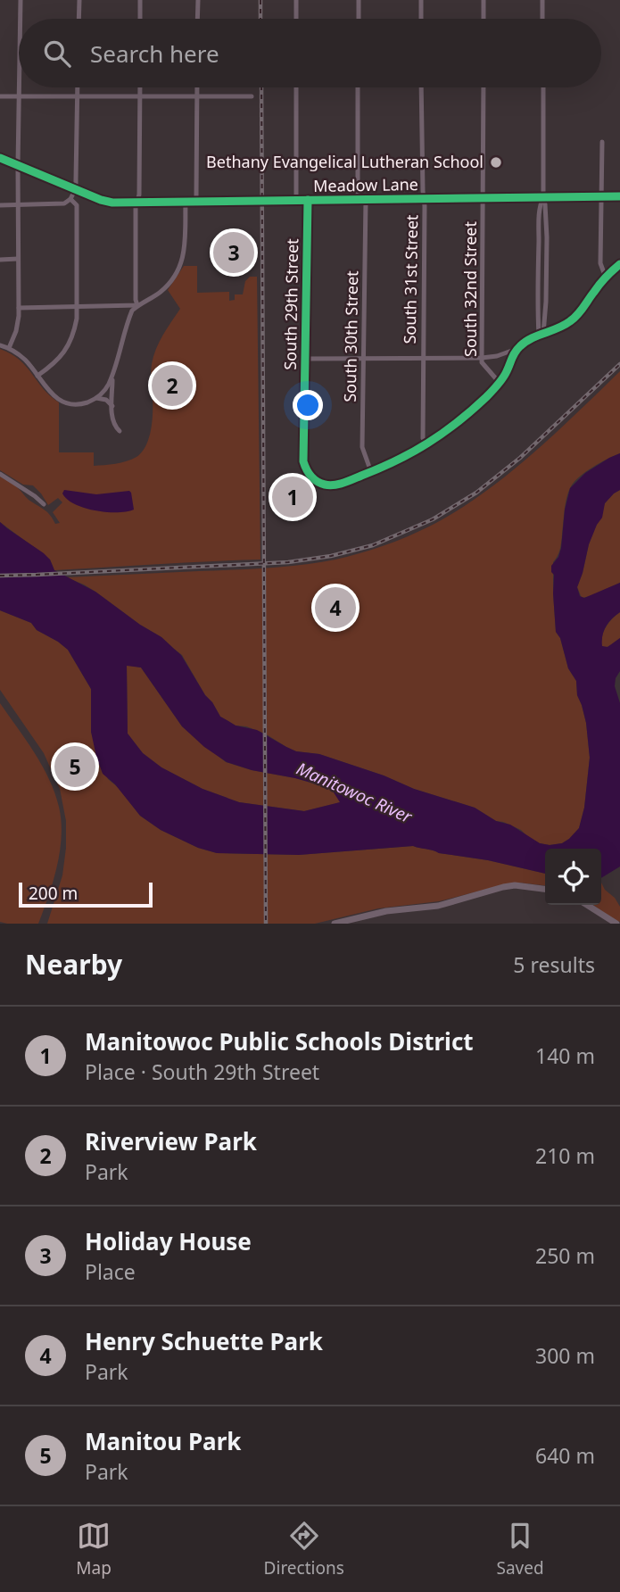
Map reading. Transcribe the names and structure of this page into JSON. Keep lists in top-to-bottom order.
{
  "streets": {
    "street": [
      "Meadow Lane",
      "South 31st Street",
      "South 32nd Street",
      "South 29th Street",
      "South 30th Street"
    ]
  },
  "crossings": [
    ["Meadow Lane", "South 31st Street"],
    ["Meadow Lane", "South 32nd Street"],
    ["Meadow Lane", "South 29th Street"],
    ["Meadow Lane", "South 30th Street"],
    ["South 29th Street", "South 30th Street"]
  ],
  "water": ["Manitowoc River"],
  "places": ["Bethany Evangelical Lutheran School"],
  "scale_bar": "200 m",
  "page": {
    "search": "Search here",
    "pins": [
      "3",
      "2",
      "1",
      "4",
      "5"
    ],
    "scale": "200 m",
    "heading": ["Nearby", "5 results"],
    "list": [
      {
        "mark": "1",
        "name": "Manitowoc Public Schools District",
        "note": "Place · South 29th Street",
        "value": "140 m"
      },
      {
        "mark": "2",
        "name": "Riverview Park",
        "note": "Park",
        "value": "210 m"
      },
      {
        "mark": "3",
        "name": "Holiday House",
        "note": "Place",
        "value": "250 m"
      },
      {
        "mark": "4",
        "name": "Henry Schuette Park",
        "note": "Park",
        "value": "300 m"
      },
      {
        "mark": "5",
        "name": "Manitou Park",
        "note": "Park",
        "value": "640 m"
      }
    ],
    "nav": ["Map", "Directions", "Saved"]
  }
}
